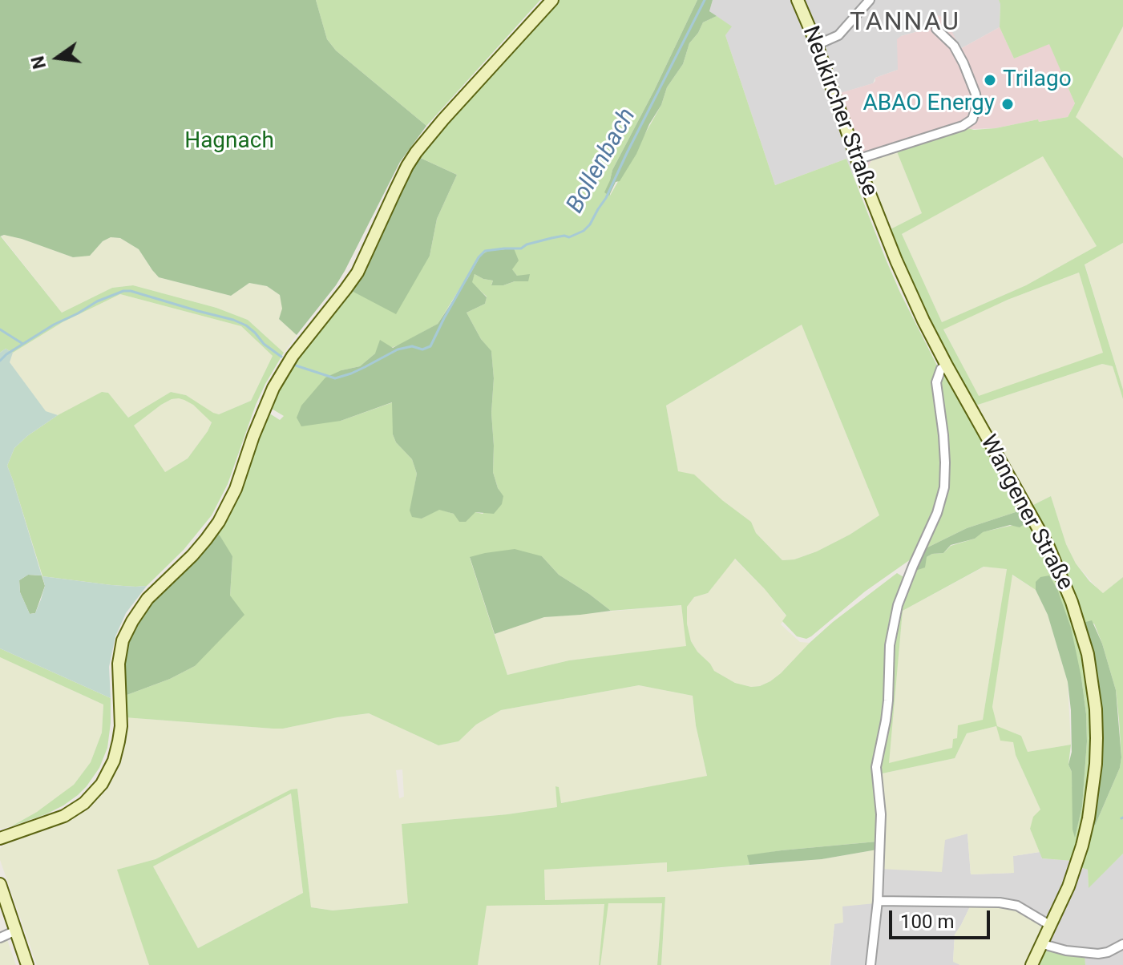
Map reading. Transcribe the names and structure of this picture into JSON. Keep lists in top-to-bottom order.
{
  "streets": {
    "main road": ["Neukircher Straße", "Wangener Straße"]
  },
  "crossings": [
    ["Neukircher Straße", "Wangener Straße"]
  ],
  "districts": ["TANNAU"],
  "water": ["Bollenbach"],
  "parks": ["Hagnach"],
  "places": ["Trilago", "ABAO Energy"],
  "scale_bar": "100 m",
  "north": "left"
}
